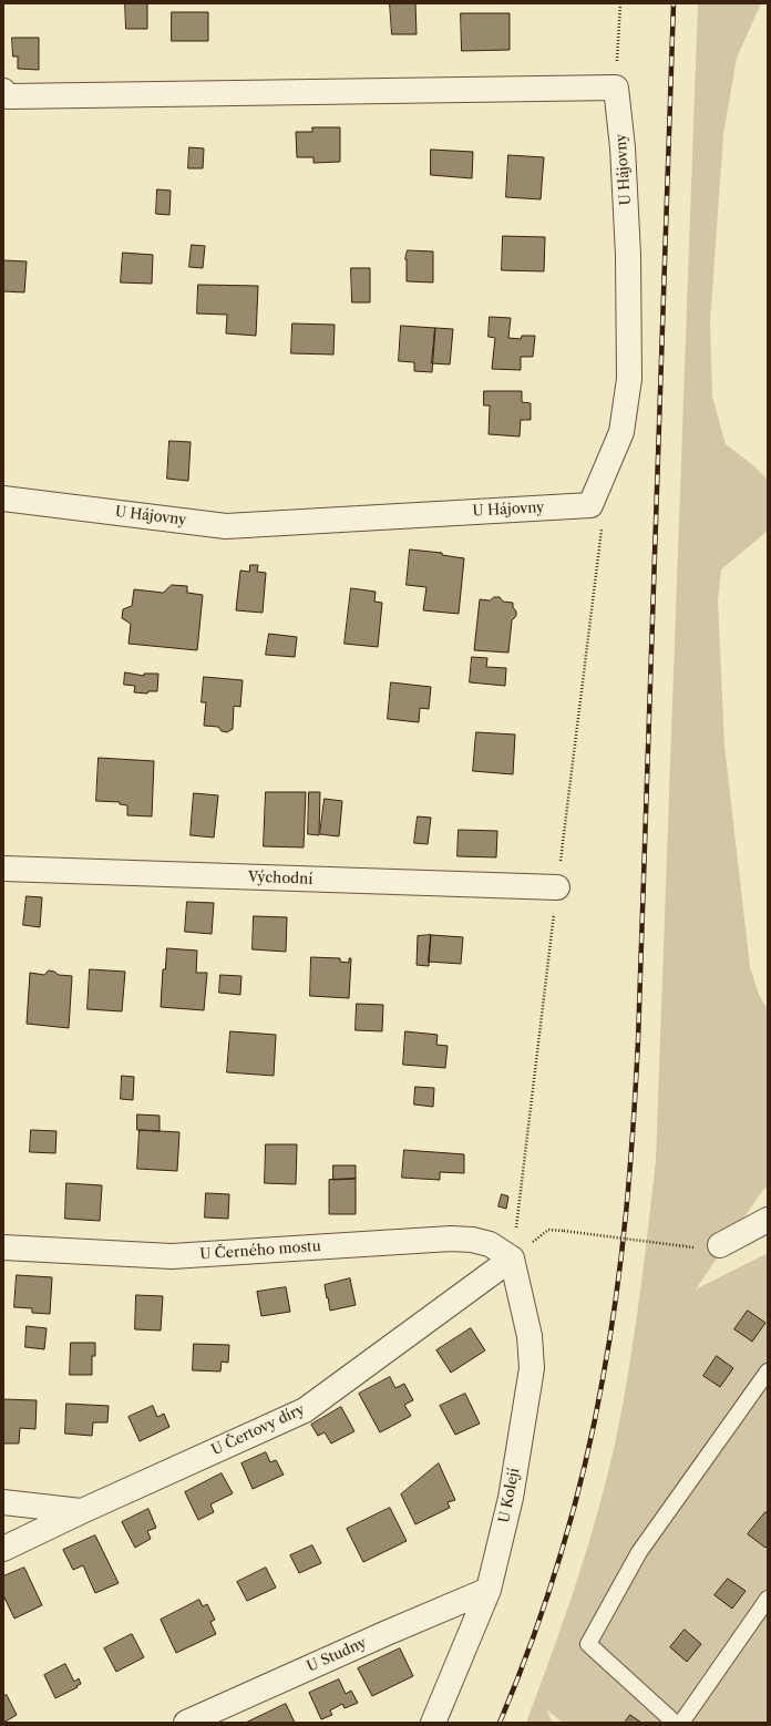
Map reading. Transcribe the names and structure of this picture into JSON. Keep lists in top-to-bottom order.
{
  "streets": {
    "street": [
      "U Hájovny",
      "Východní",
      "U Černého mostu",
      "U Čertovy díry",
      "U Kolejí",
      "U Studny"
    ]
  },
  "crossings": [
    ["U Černého mostu", "U Čertovy díry"],
    ["U Černého mostu", "U Kolejí"],
    ["U Čertovy díry", "U Kolejí"],
    ["U Kolejí", "U Studny"]
  ]
}
